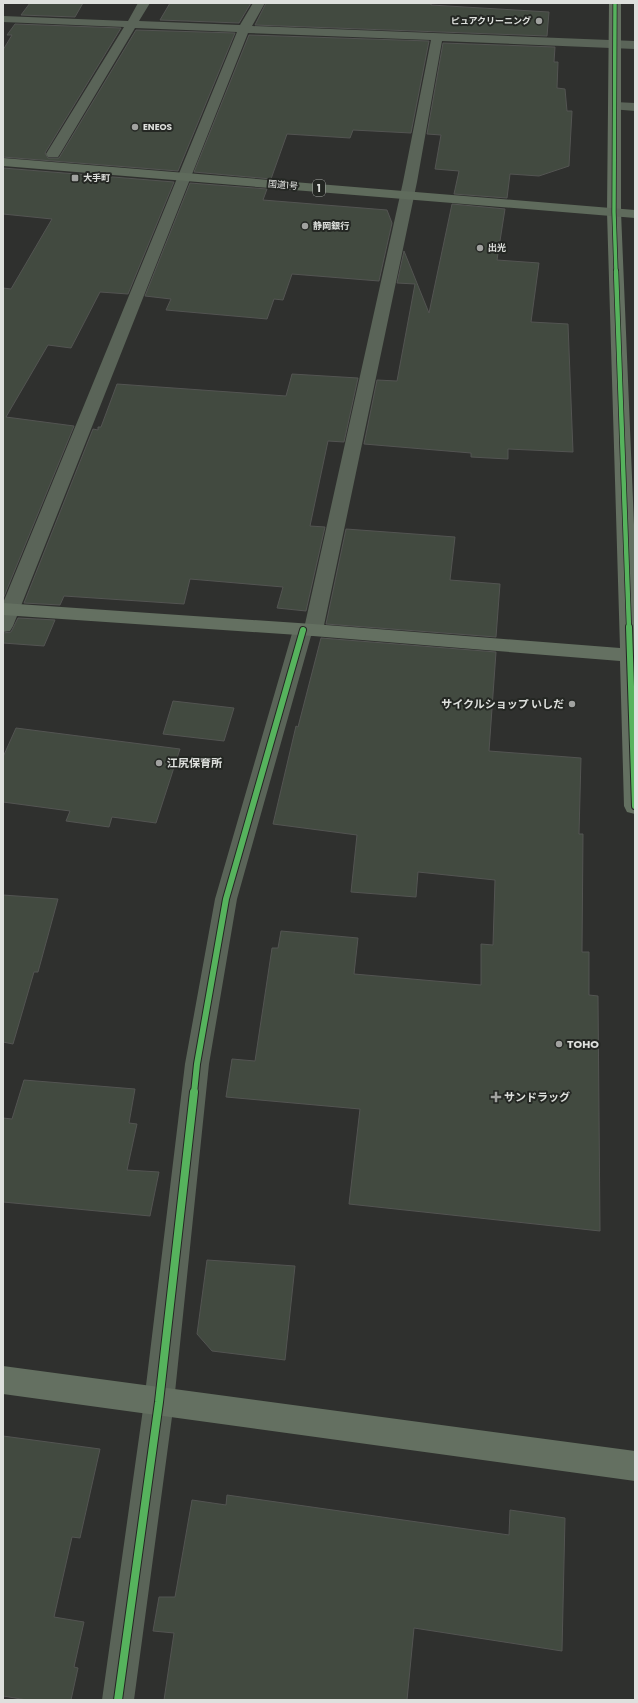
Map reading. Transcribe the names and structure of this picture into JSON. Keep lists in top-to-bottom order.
{
  "streets": {
    "highway": ["国道1号", "1"]
  },
  "places": {
    "other": [
      "ピュアクリーニング",
      "ENEOS",
      "静岡銀行",
      "出光",
      "サイクルショップ いしだ",
      "江尻保育所",
      "TOHO"
    ],
    "transit": ["大手町"],
    "health": ["サンドラッグ"]
  }
}
